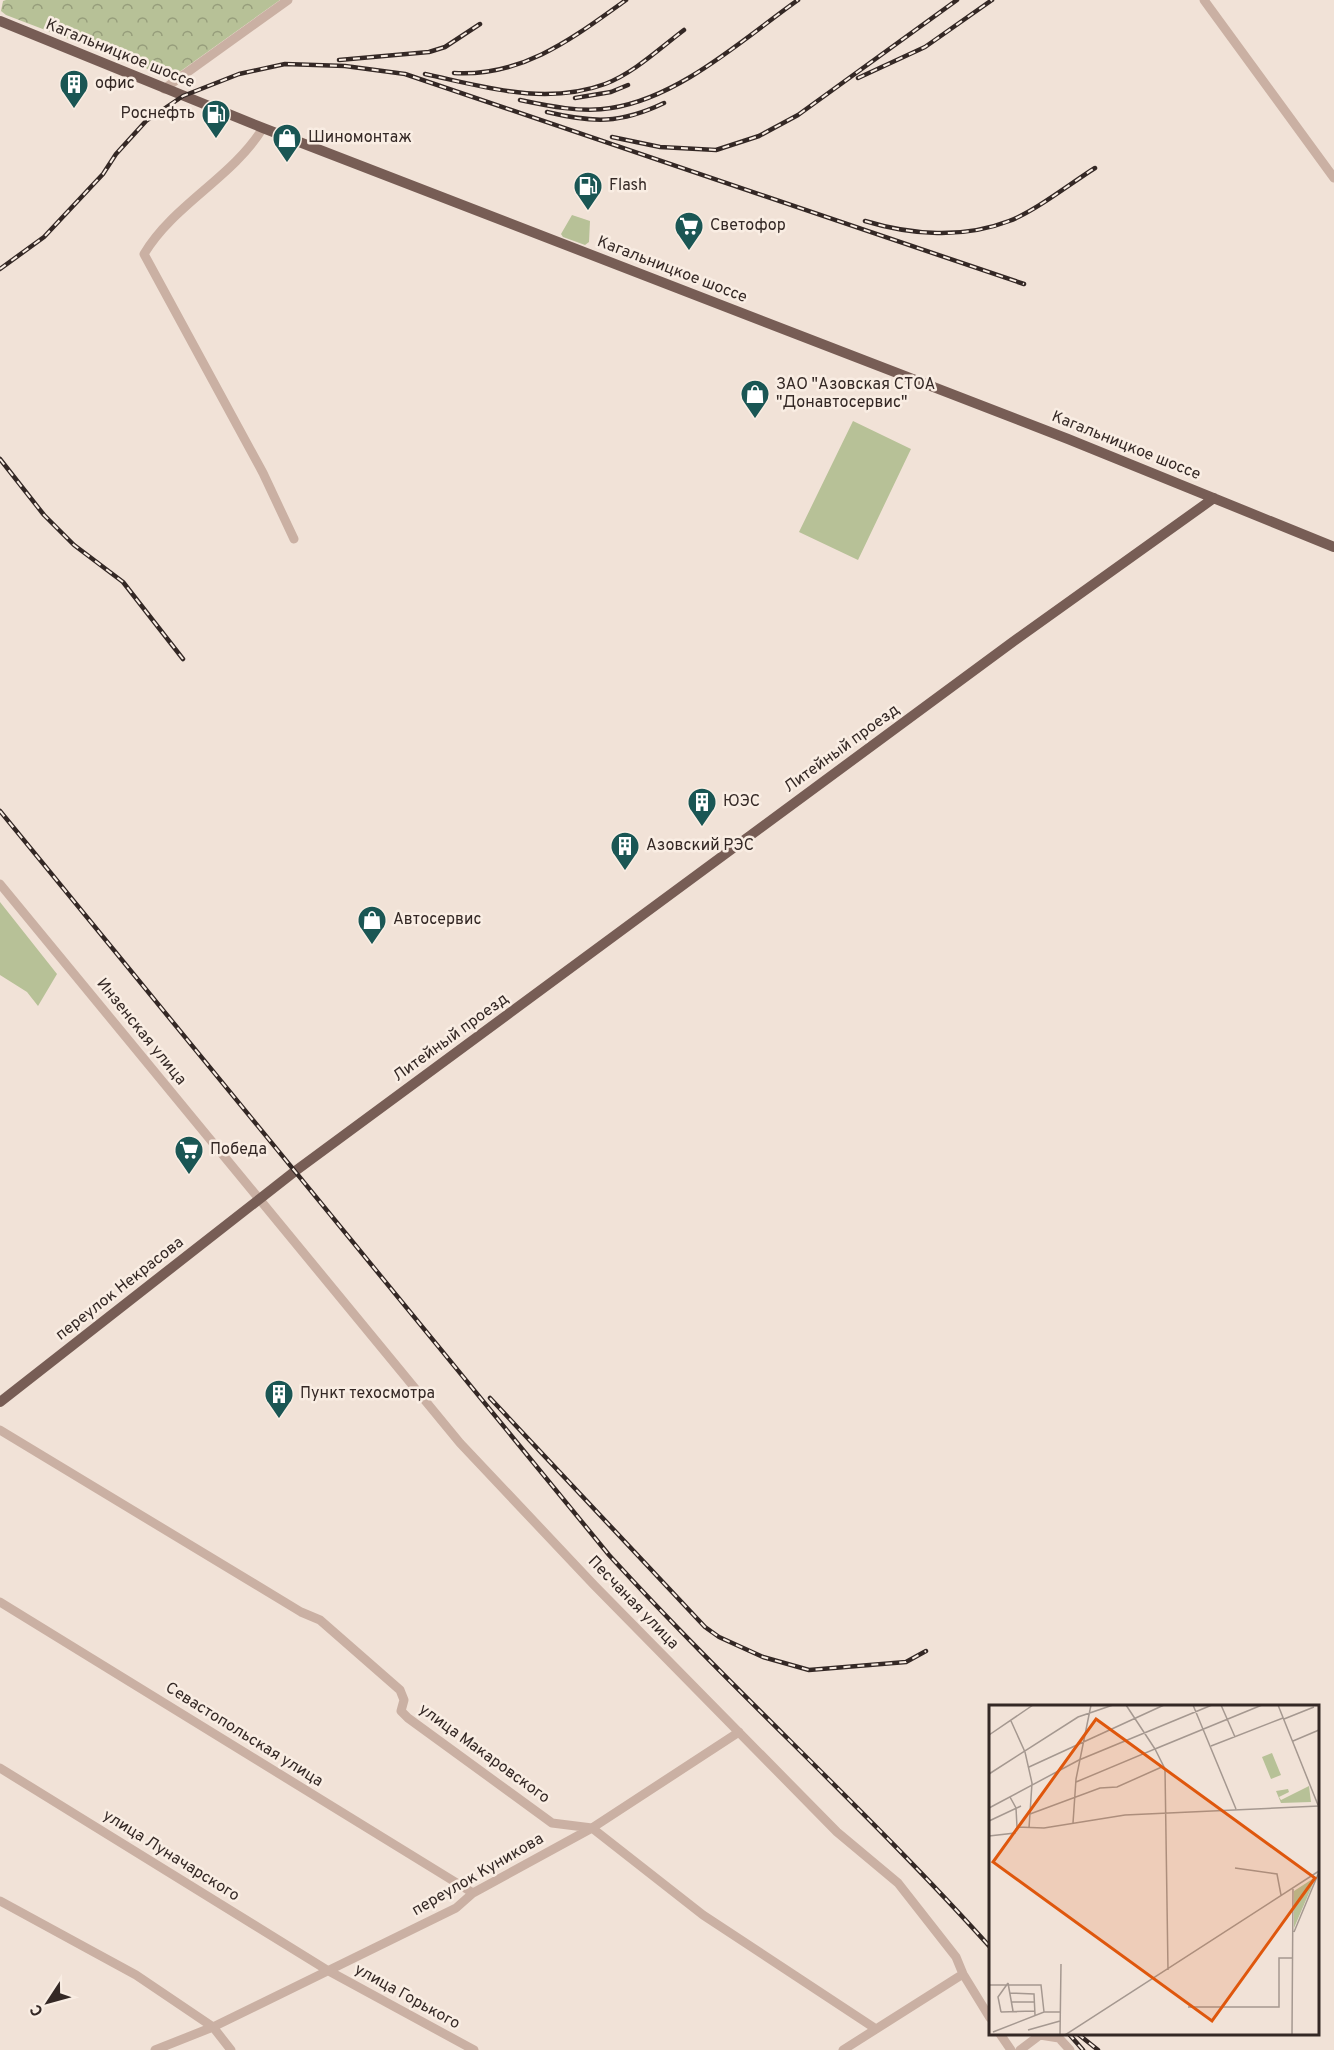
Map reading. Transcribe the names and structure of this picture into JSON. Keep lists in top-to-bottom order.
{
  "streets": {
    "main road": ["Кагальницкое шоссе", "Литейный проезд", "переулок Некрасова"],
    "street": [
      "Инзенская улица",
      "Песчаная улица",
      "Севастопольская улица",
      "улица Макаровского",
      "улица Луначарского",
      "переулок Куникова",
      "улица Горького"
    ]
  },
  "crossings": [
    ["Кагальницкое шоссе", "Литейный проезд"],
    ["Литейный проезд", "Инзенская улица"],
    ["Литейный проезд", "переулок Некрасова"],
    ["Литейный проезд", "Песчаная улица"],
    ["Инзенская улица", "переулок Некрасова"],
    ["Инзенская улица", "Песчаная улица"],
    ["переулок Некрасова", "Песчаная улица"],
    ["Песчаная улица", "переулок Куникова"],
    ["Севастопольская улица", "переулок Куникова"],
    ["улица Макаровского", "переулок Куникова"],
    ["улица Луначарского", "переулок Куникова"],
    ["улица Луначарского", "улица Горького"],
    ["переулок Куникова", "улица Горького"]
  ],
  "places": {
    "building": [
      "офис",
      "ЮЭС",
      "Азовский РЭС",
      "Пункт техосмотра"
    ],
    "fuel station": ["Роснефть", "Flash"],
    "shop": ["Шиномонтаж", "ЗАО \"Азовская СТОА \"Донавтосервис\"", "Автосервис"],
    "supermarket": ["Светофор", "Победа"]
  },
  "north": "bottom left"
}
